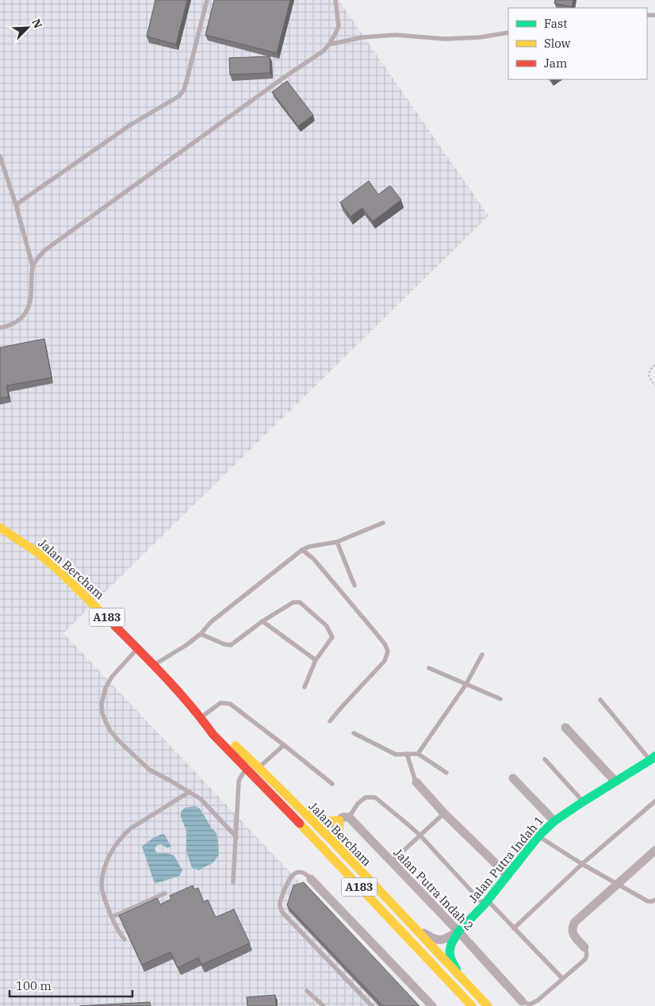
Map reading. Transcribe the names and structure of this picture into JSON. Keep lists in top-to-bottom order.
{
  "streets": {
    "main road": ["Jalan Bercham", "A183", "Jalan Putra Indah 1"],
    "street": ["Jalan Putra Indah 2"]
  },
  "crossings": [
    ["Jalan Bercham", "Jalan Putra Indah 1"],
    ["Jalan Putra Indah 1", "Jalan Putra Indah 2"]
  ],
  "legend": ["Fast", "Slow", "Jam"],
  "scale_bar": "100 m",
  "north": "top right"
}
